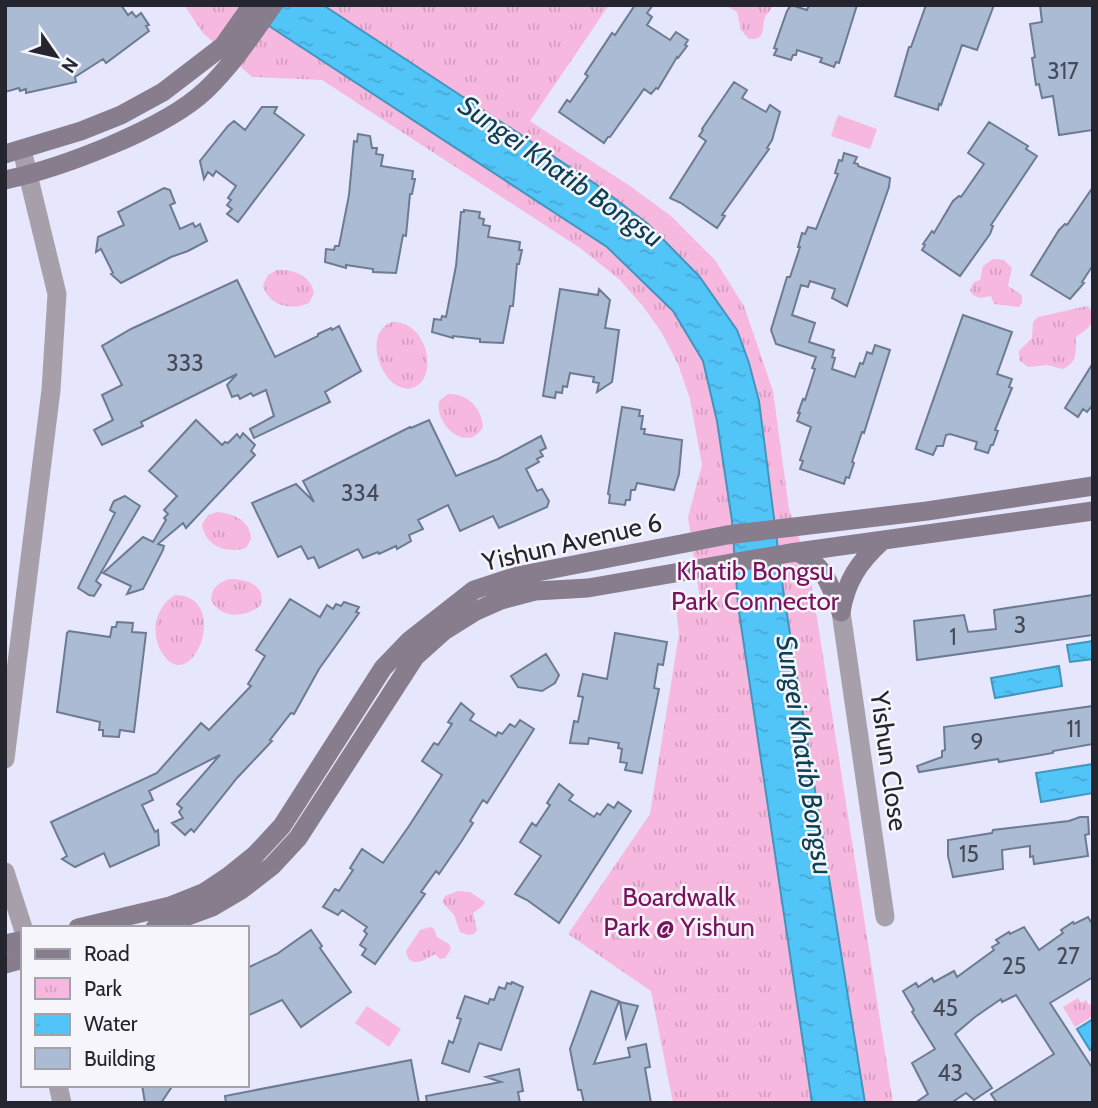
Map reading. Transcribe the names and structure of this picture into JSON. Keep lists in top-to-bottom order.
{
  "streets": {
    "main road": ["Yishun Avenue 6"],
    "street": ["Yishun Close"]
  },
  "water": ["Sungei Khatib Bongsu"],
  "parks": ["Khatib Bongsu Park Connector", "Boardwalk Park @ Yishun"],
  "house_numbers": [
    "317",
    "333",
    "334",
    "3",
    "1",
    "11",
    "9",
    "15",
    "27",
    "25",
    "45",
    "43"
  ],
  "legend": [
    "Road",
    "Park",
    "Water",
    "Building"
  ],
  "north": "bottom right"
}
